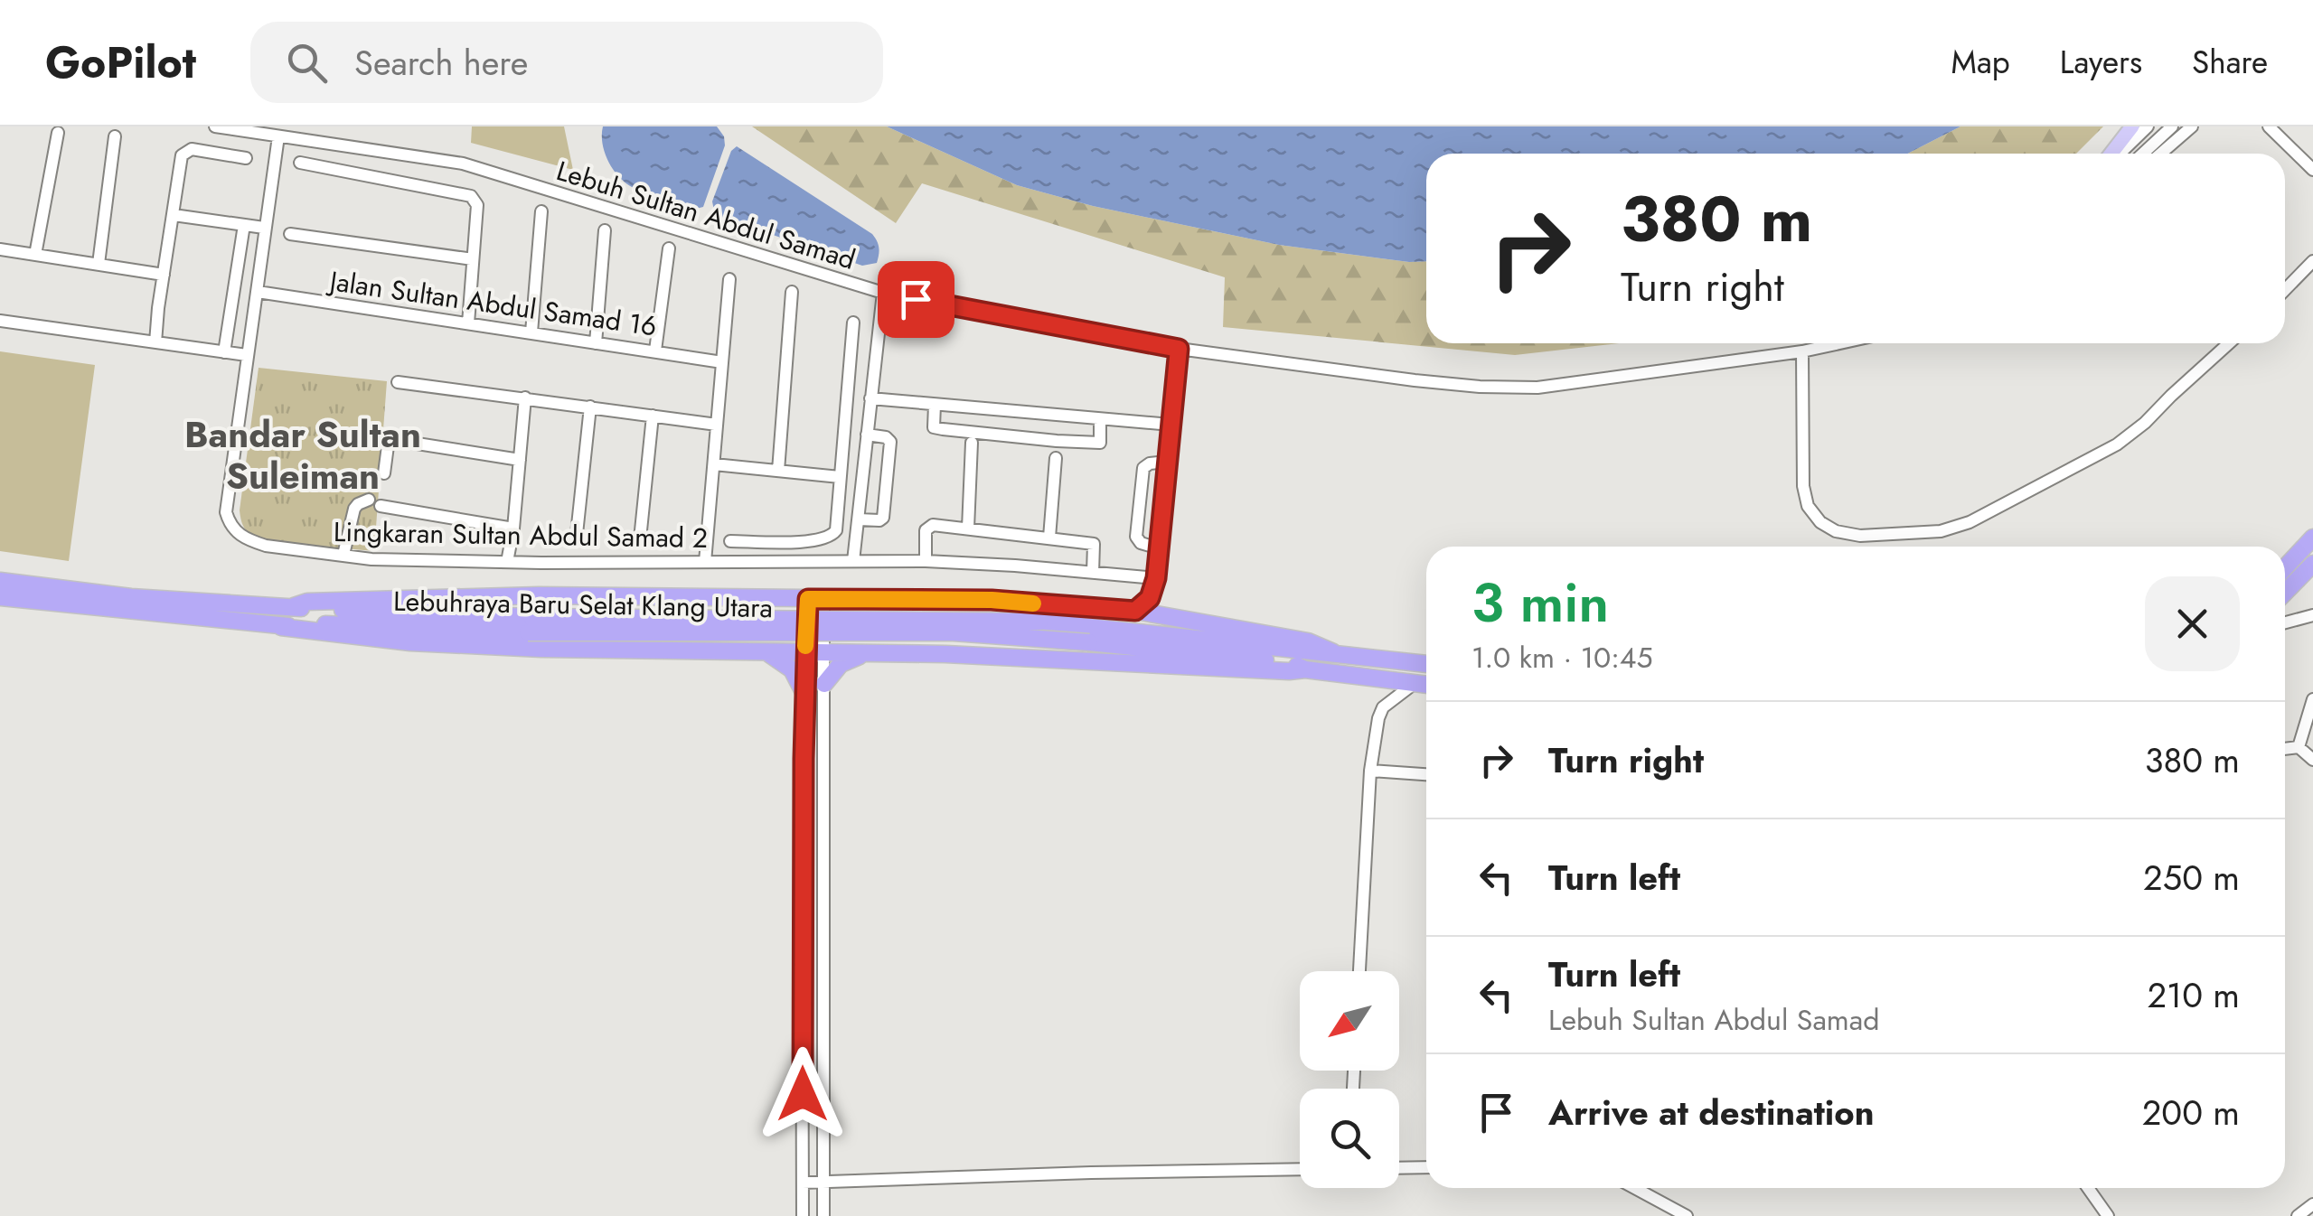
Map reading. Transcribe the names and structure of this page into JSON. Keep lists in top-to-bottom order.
{
  "streets": {
    "highway": ["Lebuhraya Baru Selat Klang Utara"],
    "street": ["Lebuh Sultan Abdul Samad", "Jalan Sultan Abdul Samad 16", "Lingkaran Sultan Abdul Samad 2"]
  },
  "crossings": [
    ["Lebuh Sultan Abdul Samad", "Lingkaran Sultan Abdul Samad 2"],
    ["Jalan Sultan Abdul Samad 16", "Lingkaran Sultan Abdul Samad 2"]
  ],
  "districts": ["Bandar Sultan Suleiman"],
  "north": "bottom left",
  "page": {
    "header": "GoPilot",
    "search": "Search here",
    "nav": ["Map", "Layers", "Share"],
    "turn": ["380 m", "Turn right"],
    "heading": ["3 min", "1.0 km · 10:45"],
    "list": [
      {
        "name": "Turn right",
        "value": "380 m"
      },
      {
        "name": "Turn left",
        "value": "250 m"
      },
      {
        "name": "Turn left",
        "note": "Lebuh Sultan Abdul Samad",
        "value": "210 m"
      },
      {
        "name": "Arrive at destination",
        "value": "200 m"
      }
    ]
  }
}
